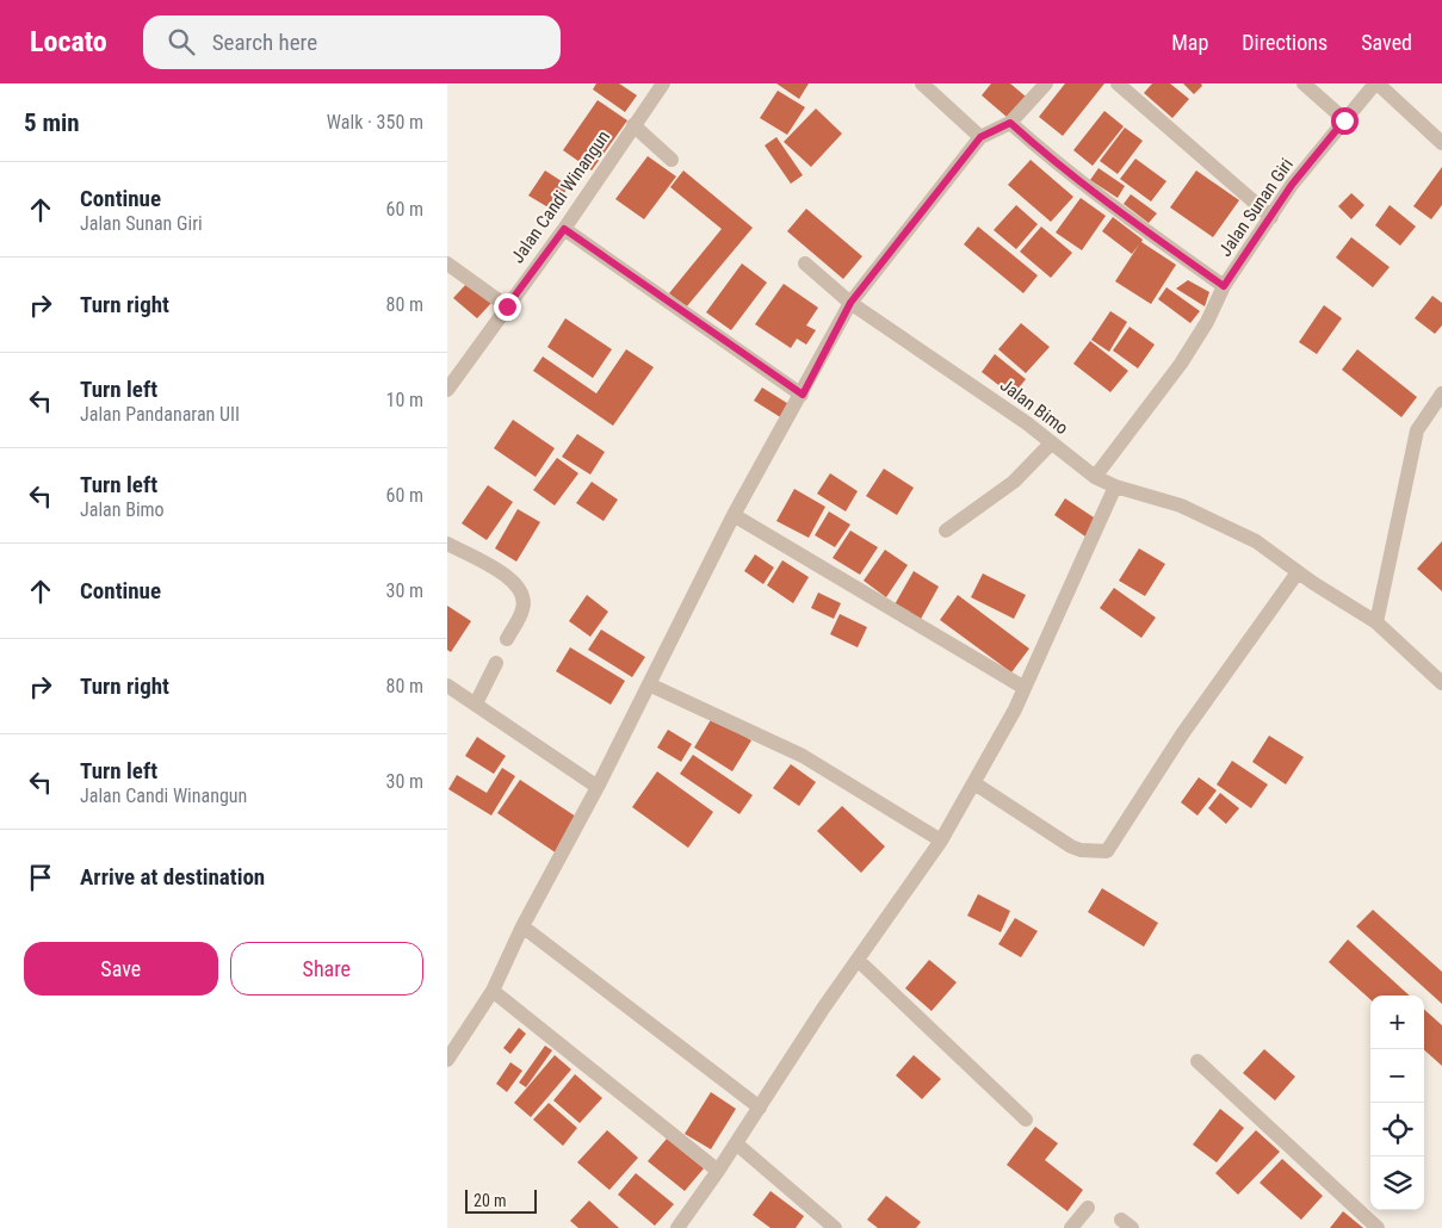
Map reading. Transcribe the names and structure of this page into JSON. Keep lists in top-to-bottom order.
{
  "streets": {
    "street": ["Jalan Candi Winangun", "Jalan Sunan Giri", "Jalan Bimo"]
  },
  "crossings": [
    ["Jalan Sunan Giri", "Jalan Bimo"]
  ],
  "scale_bar": "20 m",
  "page": {
    "header": "Locato",
    "search": "Search here",
    "nav": ["Map", "Directions", "Saved"],
    "heading": ["5 min", "Walk · 350 m"],
    "list": [
      ["Continue", "Jalan Sunan Giri", "60 m"],
      ["Turn right", "80 m"],
      ["Turn left", "Jalan Pandanaran UII", "10 m"],
      ["Turn left", "Jalan Bimo", "60 m"],
      ["Continue", "30 m"],
      ["Turn right", "80 m"],
      ["Turn left", "Jalan Candi Winangun", "30 m"],
      "Arrive at destination"
    ],
    "buttons": ["Save", "Share"],
    "map_buttons": ["+", "−"],
    "scale": "20 m"
  }
}
